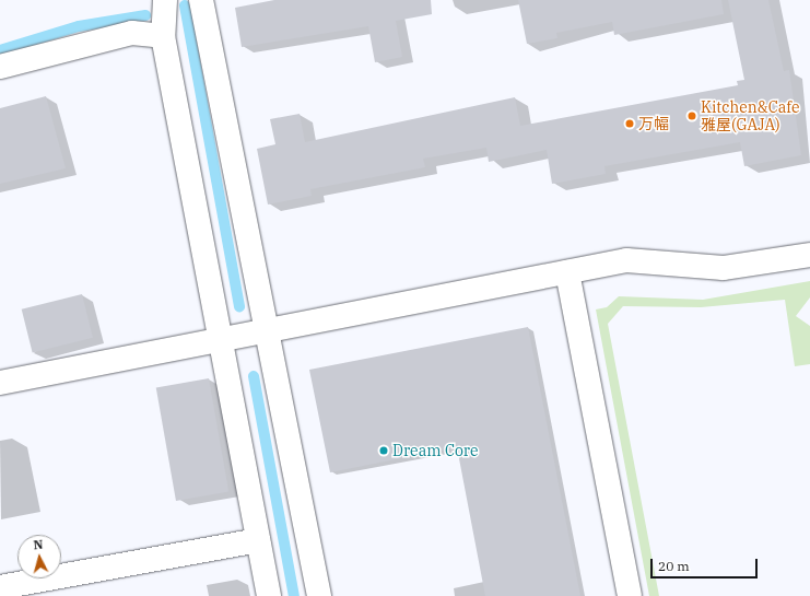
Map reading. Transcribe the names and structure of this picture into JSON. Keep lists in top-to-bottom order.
{
  "places": ["Kitchen&Cafe 雅屋(GAJA)", "万幅", "Dream Core"],
  "scale_bar": "20 m",
  "north": "top"
}
